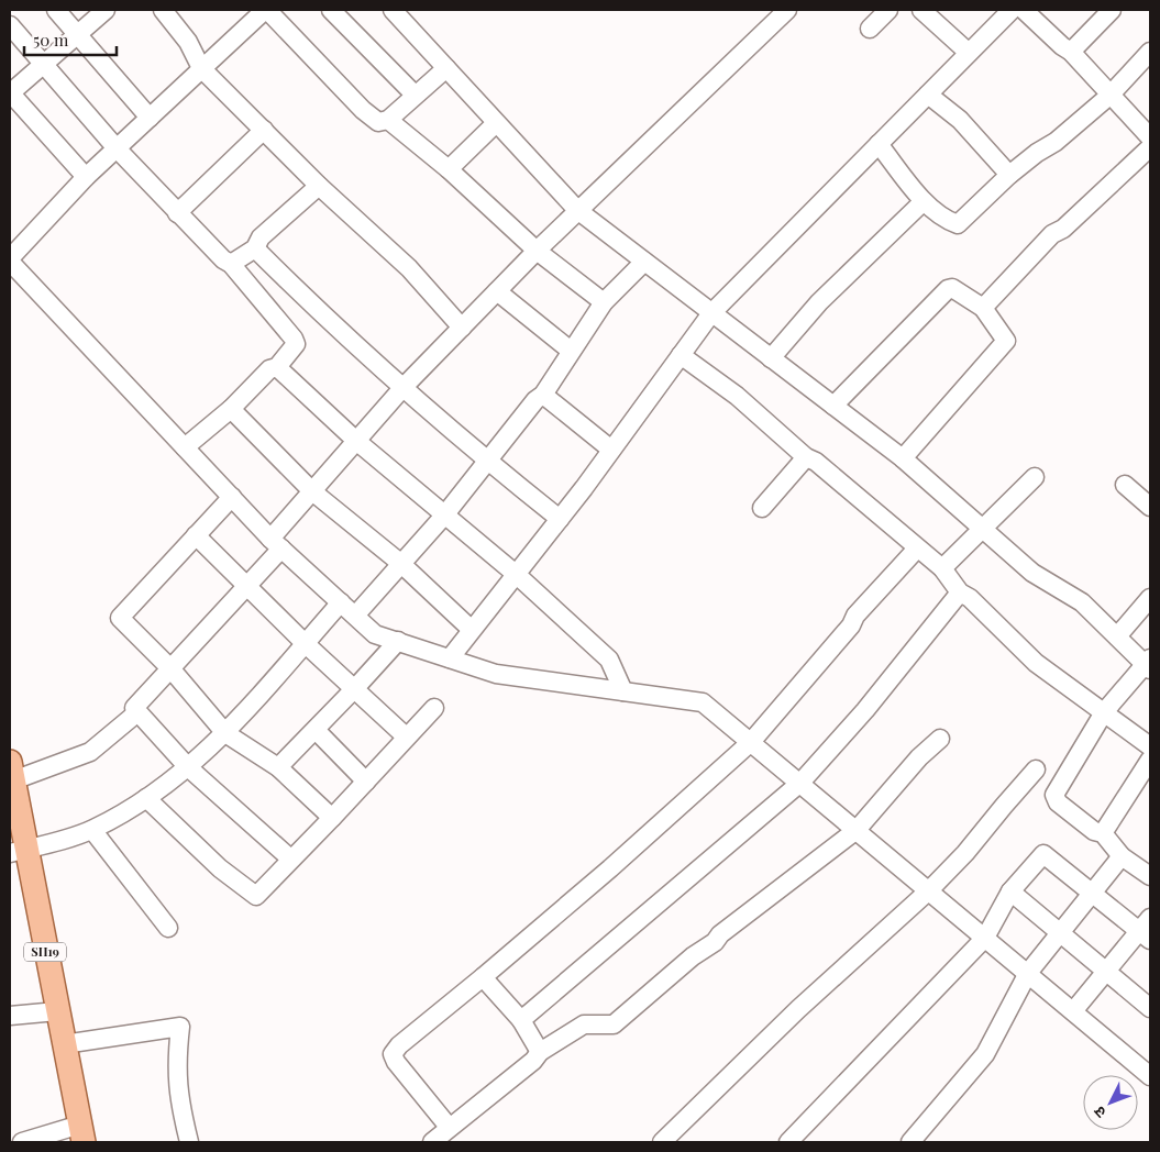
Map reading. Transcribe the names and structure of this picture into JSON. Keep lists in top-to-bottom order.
{
  "streets": {
    "main road": ["SH19"]
  },
  "scale_bar": "50 m",
  "north": "bottom left"
}
